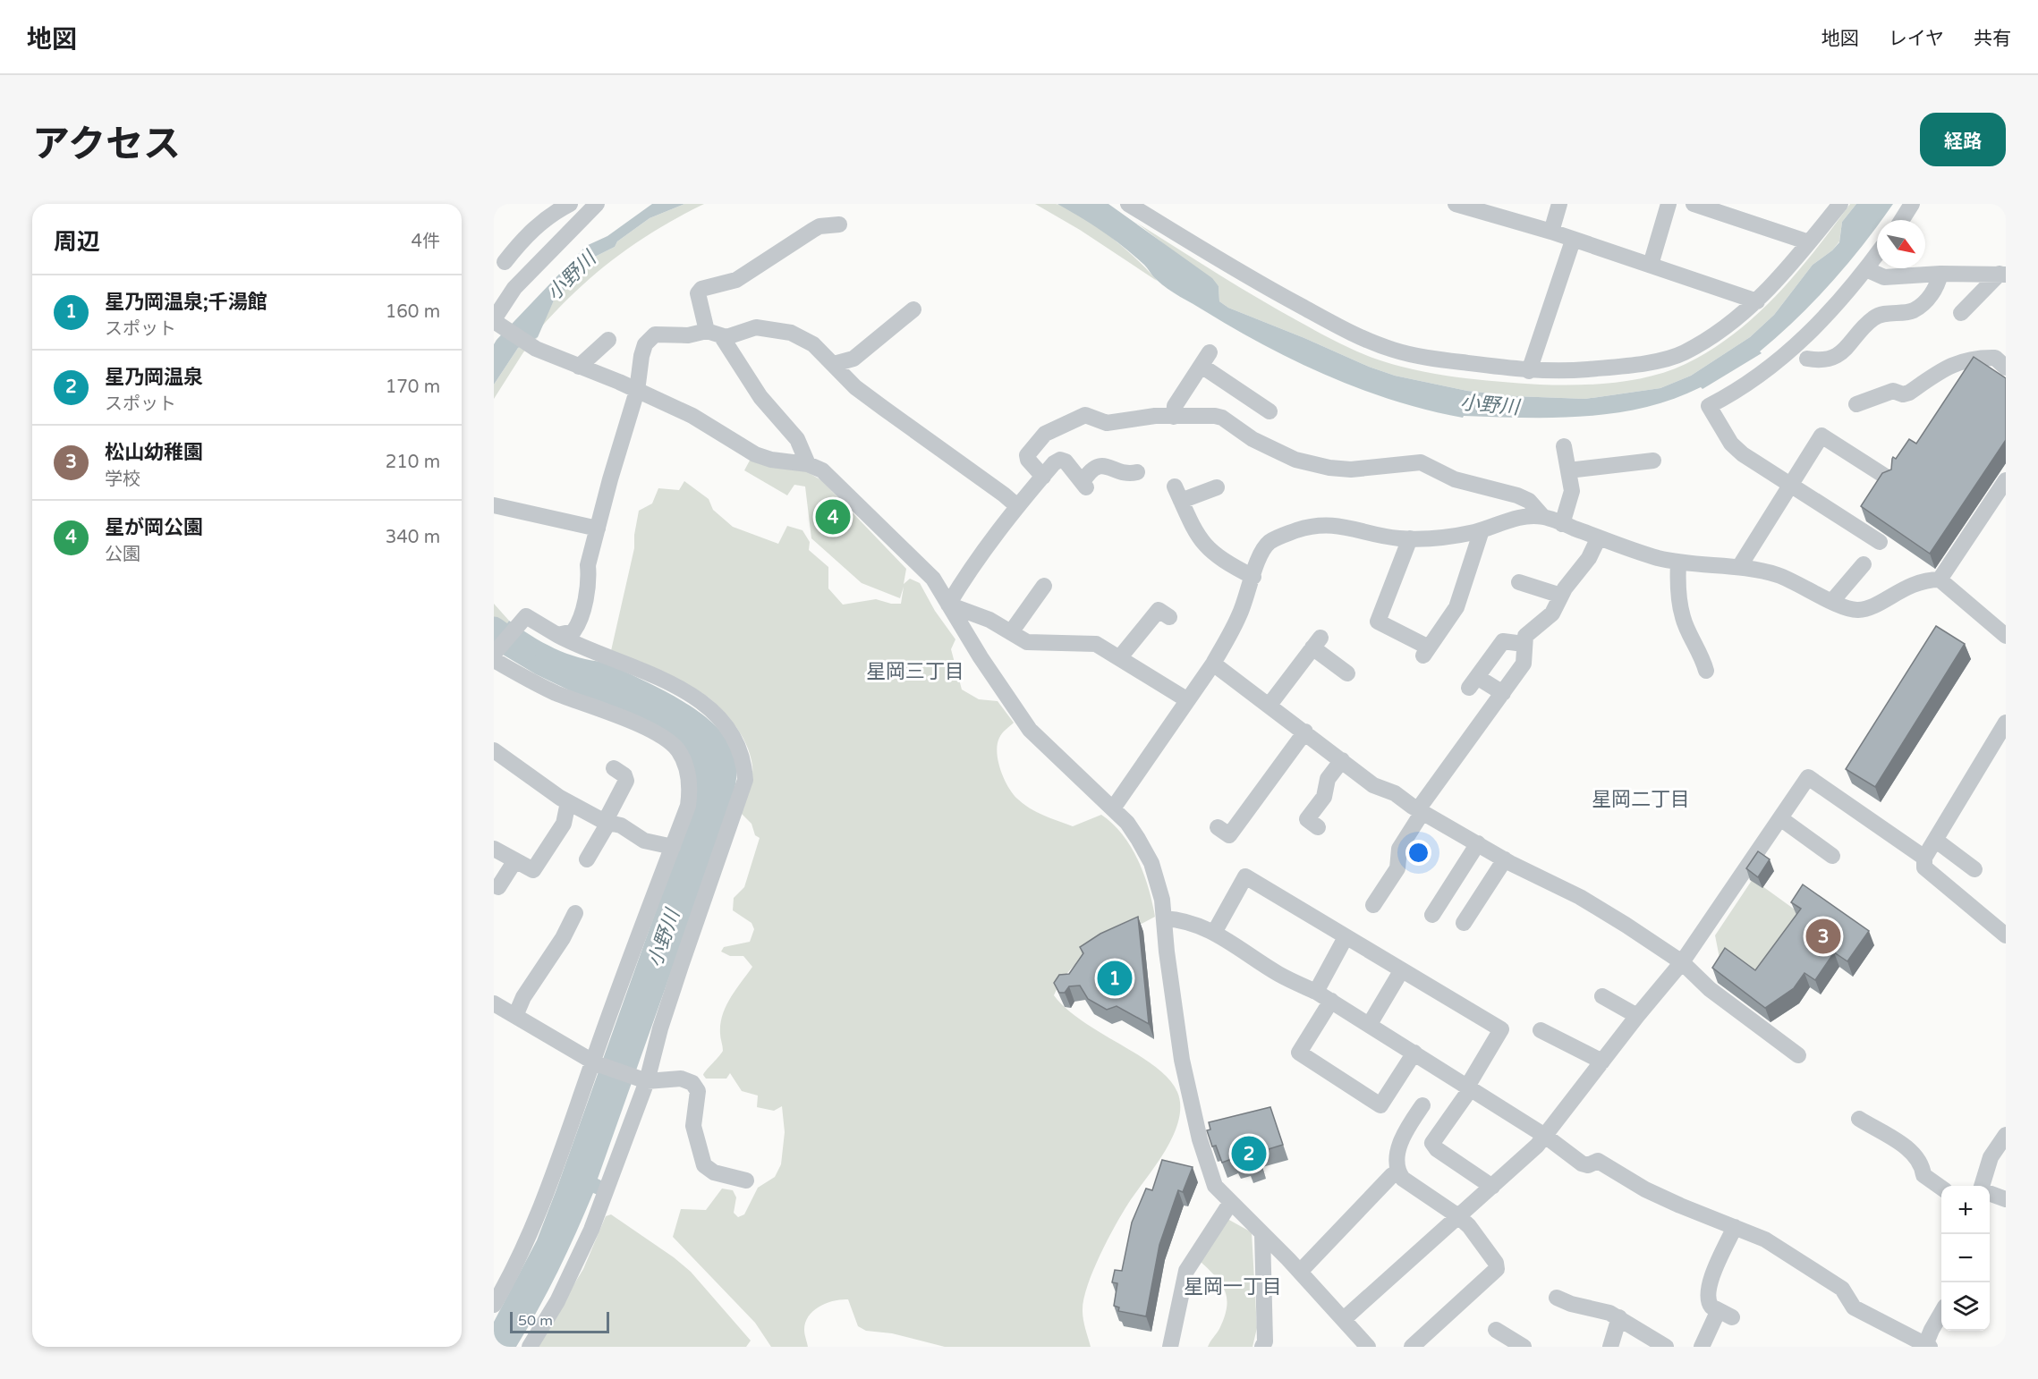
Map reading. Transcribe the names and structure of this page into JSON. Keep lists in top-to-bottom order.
{
  "districts": ["星岡三丁目", "星岡二丁目", "星岡一丁目"],
  "water": ["小野川"],
  "scale_bar": "50 m",
  "north": "bottom right",
  "page": {
    "header": "地図",
    "nav": ["地図", "レイヤ", "共有"],
    "title": "アクセス",
    "buttons": "経路",
    "heading": ["周辺", "4件"],
    "list": [
      {
        "mark": "1",
        "name": "星乃岡温泉;千湯館",
        "note": "スポット",
        "value": "160 m"
      },
      {
        "mark": "2",
        "name": "星乃岡温泉",
        "note": "スポット",
        "value": "170 m"
      },
      {
        "mark": "3",
        "name": "松山幼稚園",
        "note": "学校",
        "value": "210 m"
      },
      {
        "mark": "4",
        "name": "星が岡公園",
        "note": "公園",
        "value": "340 m"
      }
    ],
    "pins": [
      "4",
      "3",
      "1",
      "2"
    ],
    "map_buttons": ["+", "−"],
    "scale": "50 m"
  }
}
